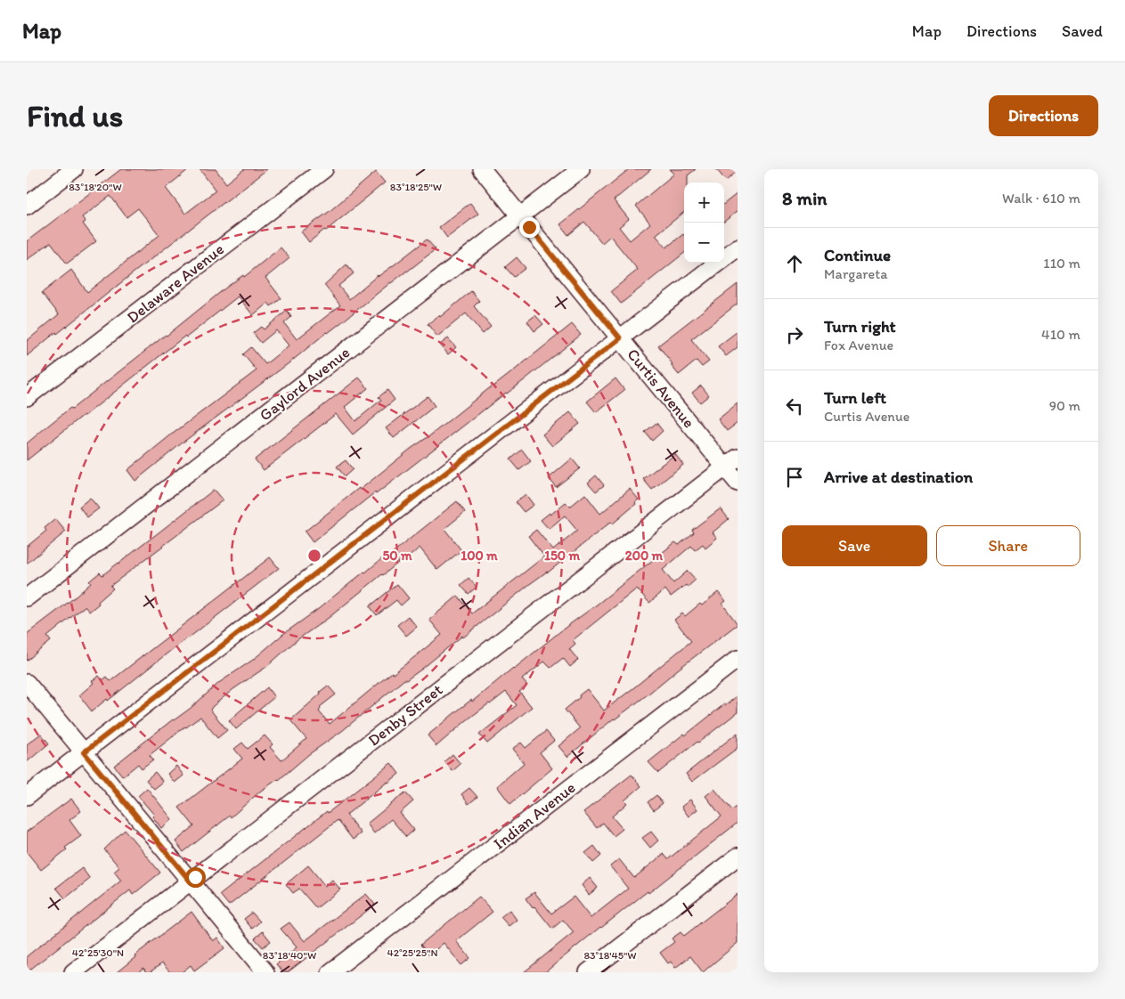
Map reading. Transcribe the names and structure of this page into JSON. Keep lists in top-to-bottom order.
{
  "streets": {
    "street": [
      "Delaware Avenue",
      "Gaylord Avenue",
      "Curtis Avenue",
      "Denby Street",
      "Indian Avenue"
    ]
  },
  "crossings": [
    ["Gaylord Avenue", "Curtis Avenue"],
    ["Curtis Avenue", "Denby Street"]
  ],
  "page": {
    "header": "Map",
    "nav": ["Map", "Directions", "Saved"],
    "buttons": [
      "Directions",
      ["Save", "Share"]
    ],
    "title": "Find us",
    "heading": ["8 min", "Walk · 610 m"],
    "map_buttons": ["+", "−"],
    "list": [
      ["Continue", "Margareta", "110 m"],
      ["Turn right", "Fox Avenue", "410 m"],
      ["Turn left", "Curtis Avenue", "90 m"],
      "Arrive at destination"
    ]
  },
  "coordinates": [
    "83°18'20\"W",
    "83°18'25\"W",
    "42°25'30\"N",
    "42°25'25\"N",
    "83°18'40\"W",
    "83°18'45\"W"
  ],
  "rings": [
    "50 m",
    "100 m",
    "150 m",
    "200 m"
  ]
}
